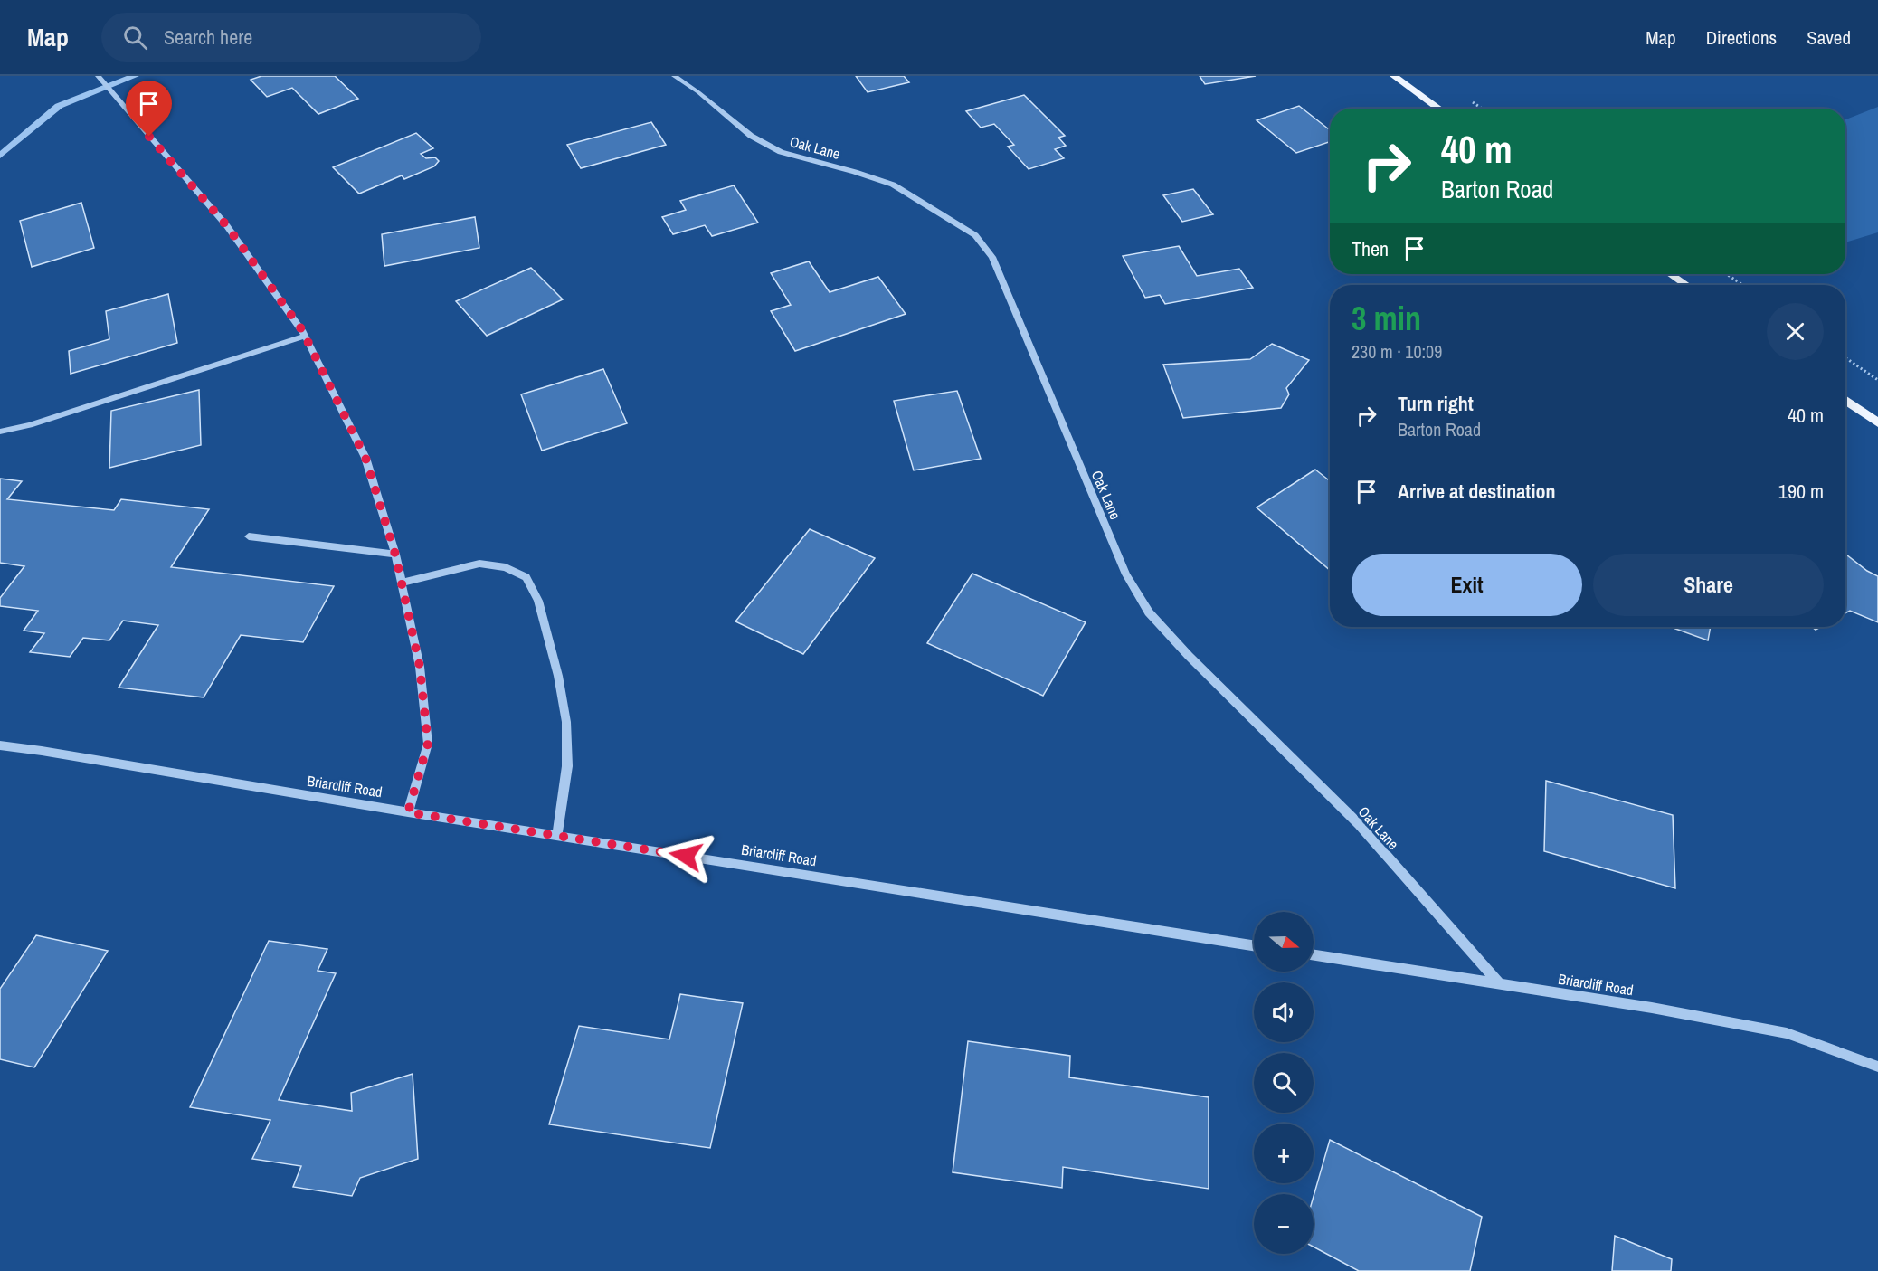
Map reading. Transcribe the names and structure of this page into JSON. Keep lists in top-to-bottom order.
{
  "streets": {
    "street": ["Oak Lane", "Briarcliff Road"]
  },
  "crossings": [
    ["Oak Lane", "Briarcliff Road"]
  ],
  "north": "right",
  "page": {
    "header": "Map",
    "search": "Search here",
    "nav": ["Map", "Directions", "Saved"],
    "turn": ["40 m", "Barton Road"],
    "then": "Then",
    "heading": ["3 min", "230 m · 10:09"],
    "list": [
      {
        "name": "Turn right",
        "note": "Barton Road",
        "value": "40 m"
      },
      {
        "name": "Arrive at destination",
        "value": "190 m"
      }
    ],
    "buttons": ["Exit", "Share"],
    "map_buttons": ["+", "−"]
  }
}
